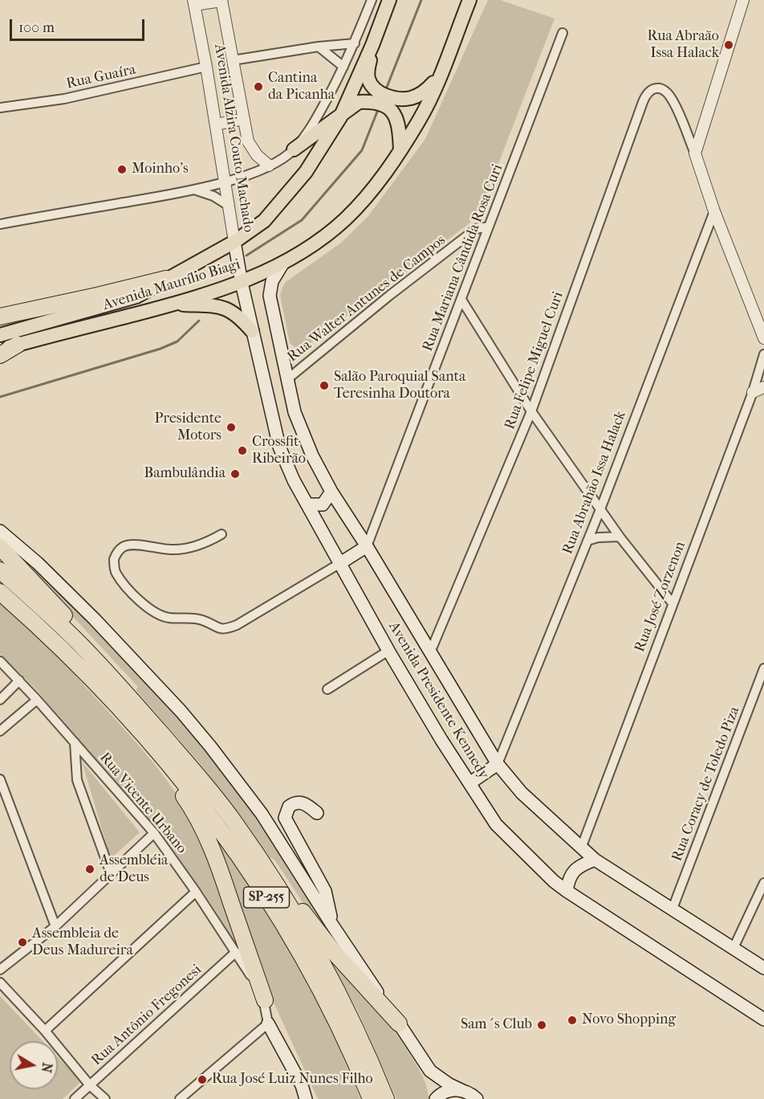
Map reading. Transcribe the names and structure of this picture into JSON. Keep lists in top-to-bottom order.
{
  "streets": {
    "highway": ["SP-255"],
    "main road": ["Avenida Alzira Couto Machado", "Avenida Maurílio Biagi", "Avenida Presidente Kennedy"],
    "street": [
      "Rua Guaíra",
      "Rua Mariana Cândida Rosa Curi",
      "Rua Walter Antunes de Campos",
      "Rua Felipe Miguel Curi",
      "Rua Abrahão Issa Halack",
      "Rua José Zorzenon",
      "Rua Coracy de Toledo Piza",
      "Rua Vicente Urbano",
      "Rua Antônio Fregonesi"
    ]
  },
  "crossings": [
    ["Rua Guaíra", "Avenida Alzira Couto Machado"],
    ["Avenida Alzira Couto Machado", "Avenida Maurílio Biagi"],
    ["Avenida Alzira Couto Machado", "Avenida Presidente Kennedy"],
    ["Rua Mariana Cândida Rosa Curi", "Rua Walter Antunes de Campos"],
    ["Rua Mariana Cândida Rosa Curi", "Avenida Presidente Kennedy"],
    ["Avenida Maurílio Biagi", "Avenida Presidente Kennedy"],
    ["Rua Walter Antunes de Campos", "Avenida Presidente Kennedy"],
    ["Rua Felipe Miguel Curi", "Avenida Presidente Kennedy"],
    ["Rua Abrahão Issa Halack", "Avenida Presidente Kennedy"],
    ["Rua José Zorzenon", "Avenida Presidente Kennedy"],
    ["Avenida Presidente Kennedy", "Rua Coracy de Toledo Piza"],
    ["Rua Vicente Urbano", "Rua Antônio Fregonesi"]
  ],
  "places": [
    "Rua Abraão Issa Halack",
    "Cantina da Picanha",
    "Moinho's",
    "Salão Paroquial Santa Teresinha Doutora",
    "Presidente Motors",
    "Crossfit Ribeirão",
    "Bambulândia",
    "Assembléia de Deus",
    "Assembleia de Deus Madureira",
    "Novo Shopping",
    "Sam´s Club",
    "Rua José Luiz Nunes Filho"
  ],
  "scale_bar": "100 m",
  "north": "right"
}
